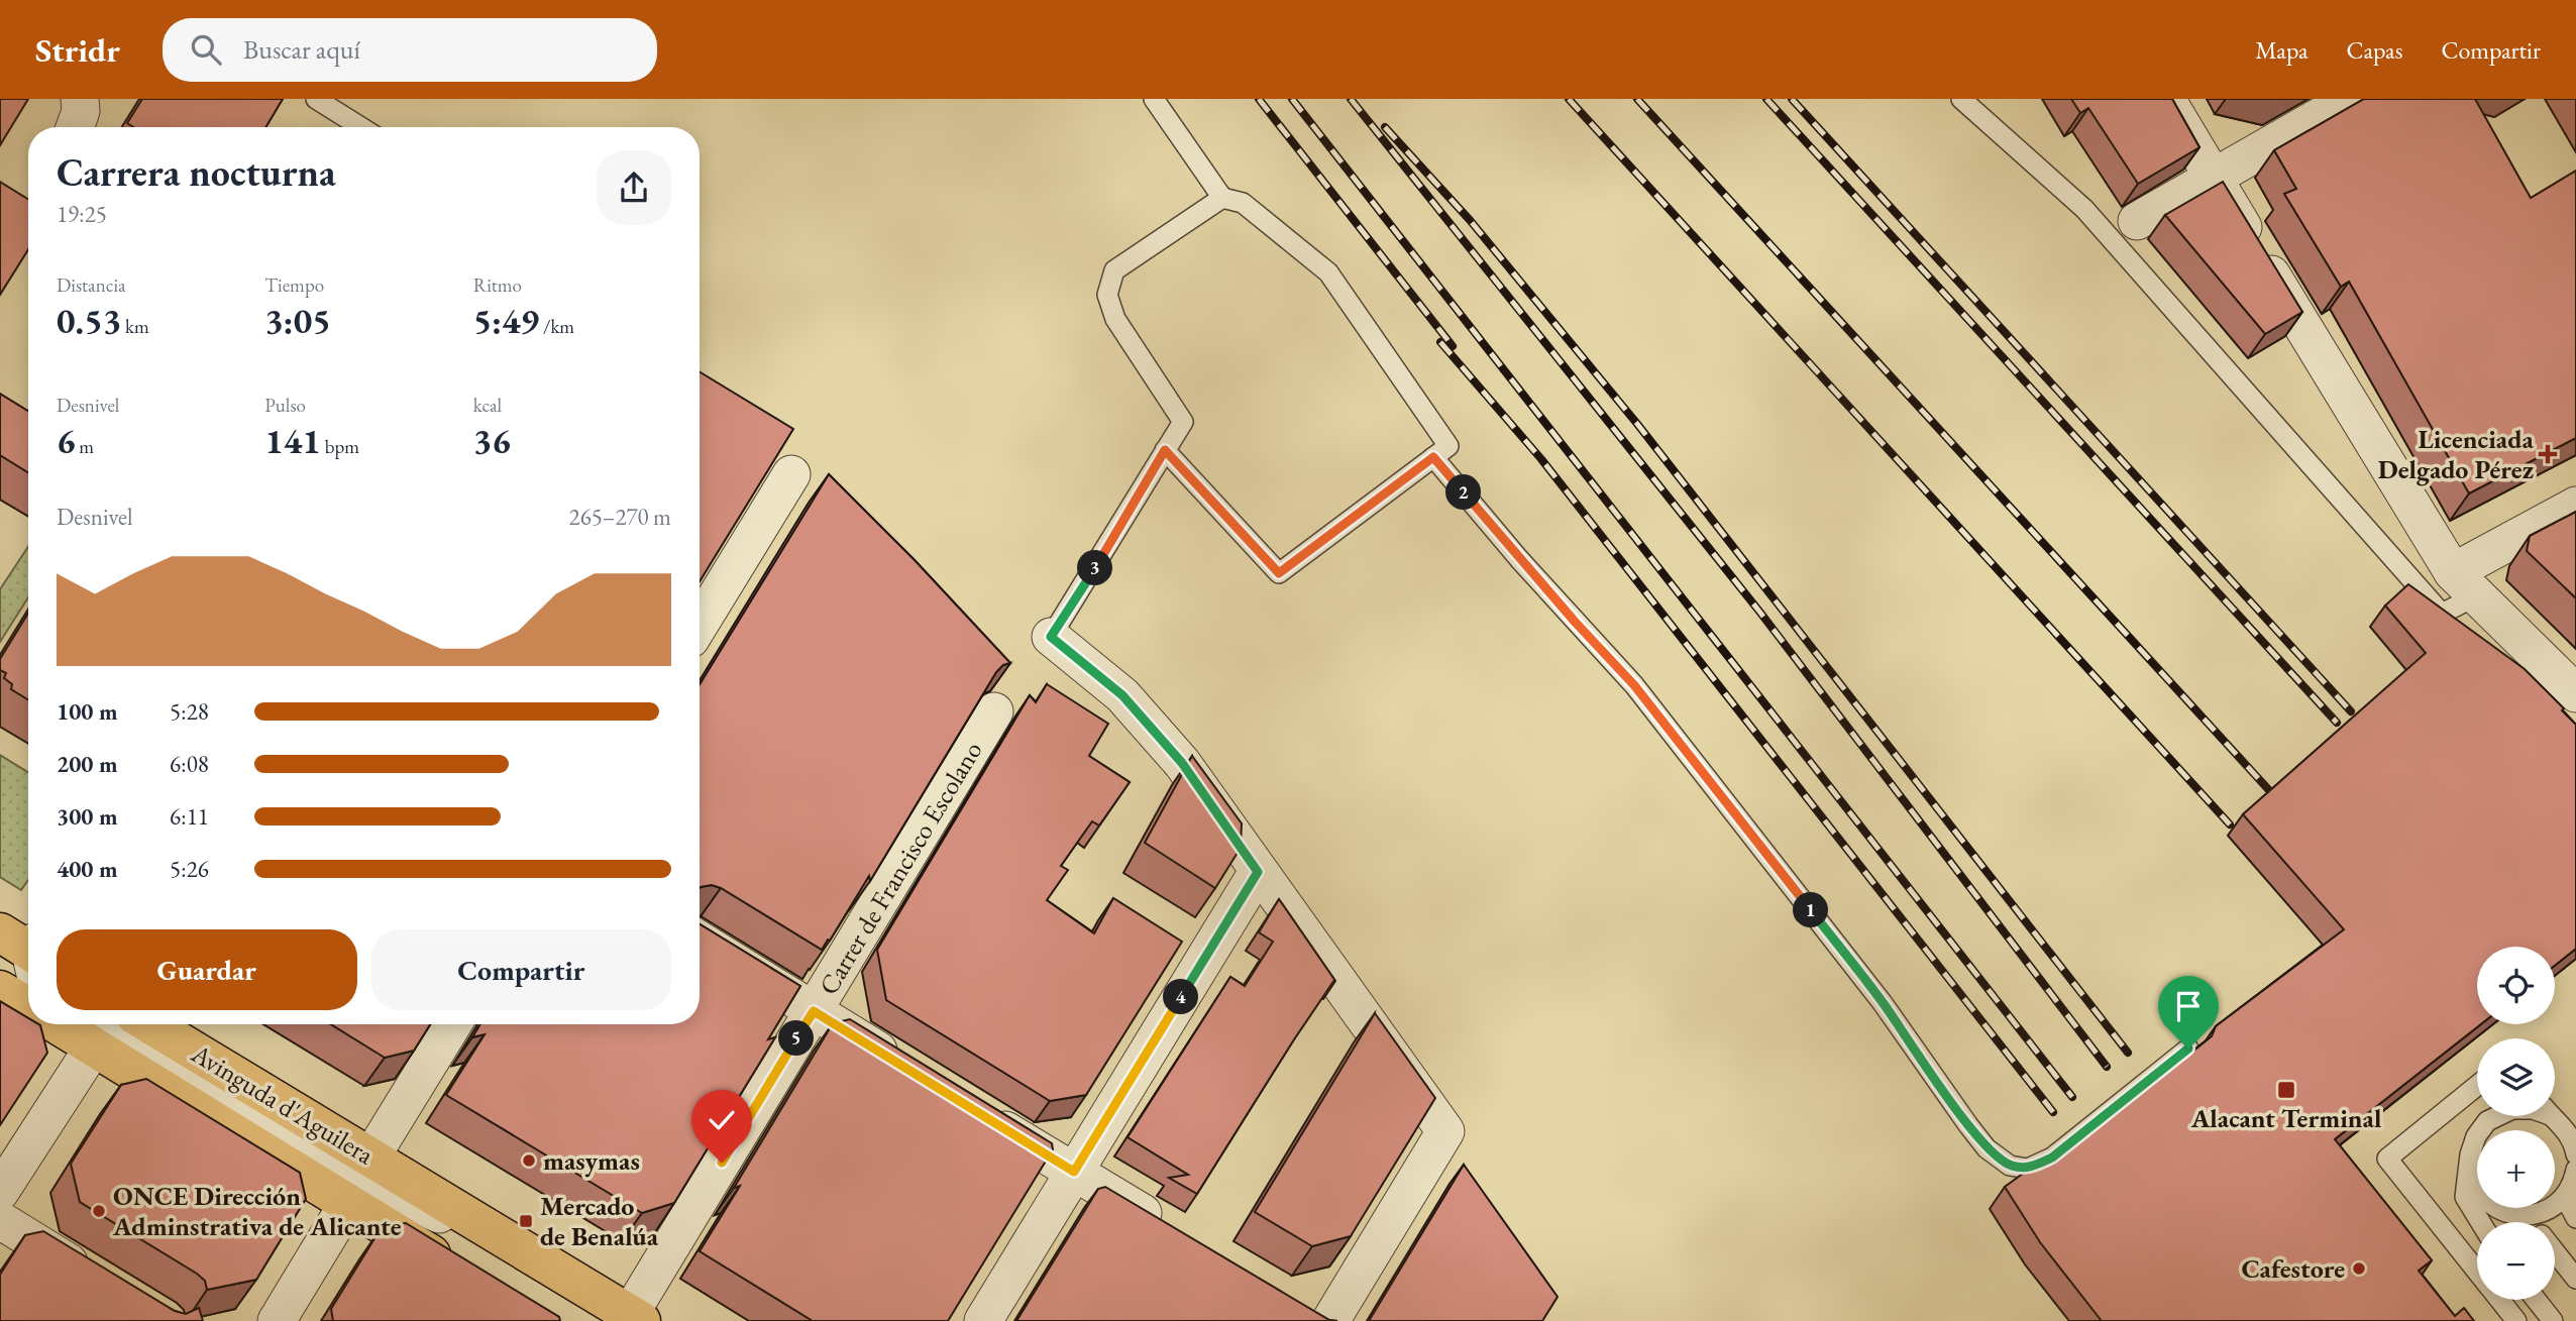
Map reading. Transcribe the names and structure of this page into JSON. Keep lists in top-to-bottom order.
{
  "streets": {
    "main road": ["Avinguda d'Aguilera"],
    "street": ["Carrer de Francisco Escolano"]
  },
  "crossings": [
    ["Carrer de Francisco Escolano", "Avinguda d'Aguilera"]
  ],
  "places": {
    "health": ["Licenciada Delgado Pérez"],
    "transit": ["Alacant Terminal", "Mercado de Benalúa"],
    "other": ["masymas", "ONCE Dirección Adminstrativa de Alicante", "Cafestore"]
  },
  "page": {
    "header": "Stridr",
    "search": "Buscar aquí",
    "nav": ["Mapa", "Capas", "Compartir"],
    "heading": ["Carrera nocturna", "19:25"],
    "stats": [
      ["Distancia", "0.53 km"],
      ["Tiempo", "3:05"],
      ["Ritmo", "5:49 /km"],
      ["Desnivel", "6 m"],
      ["Pulso", "141 bpm"],
      ["kcal", "36"]
    ],
    "pins": [
      "2",
      "3",
      "1",
      "4",
      "5"
    ],
    "chart": ["Desnivel", "265–270 m"],
    "list": [
      {
        "name": "100 m",
        "note": "5:28"
      },
      {
        "name": "200 m",
        "note": "6:08"
      },
      {
        "name": "300 m",
        "note": "6:11"
      },
      {
        "name": "400 m",
        "note": "5:26"
      }
    ],
    "buttons": ["Guardar", "Compartir"],
    "map_buttons": ["+", "−"]
  }
}
